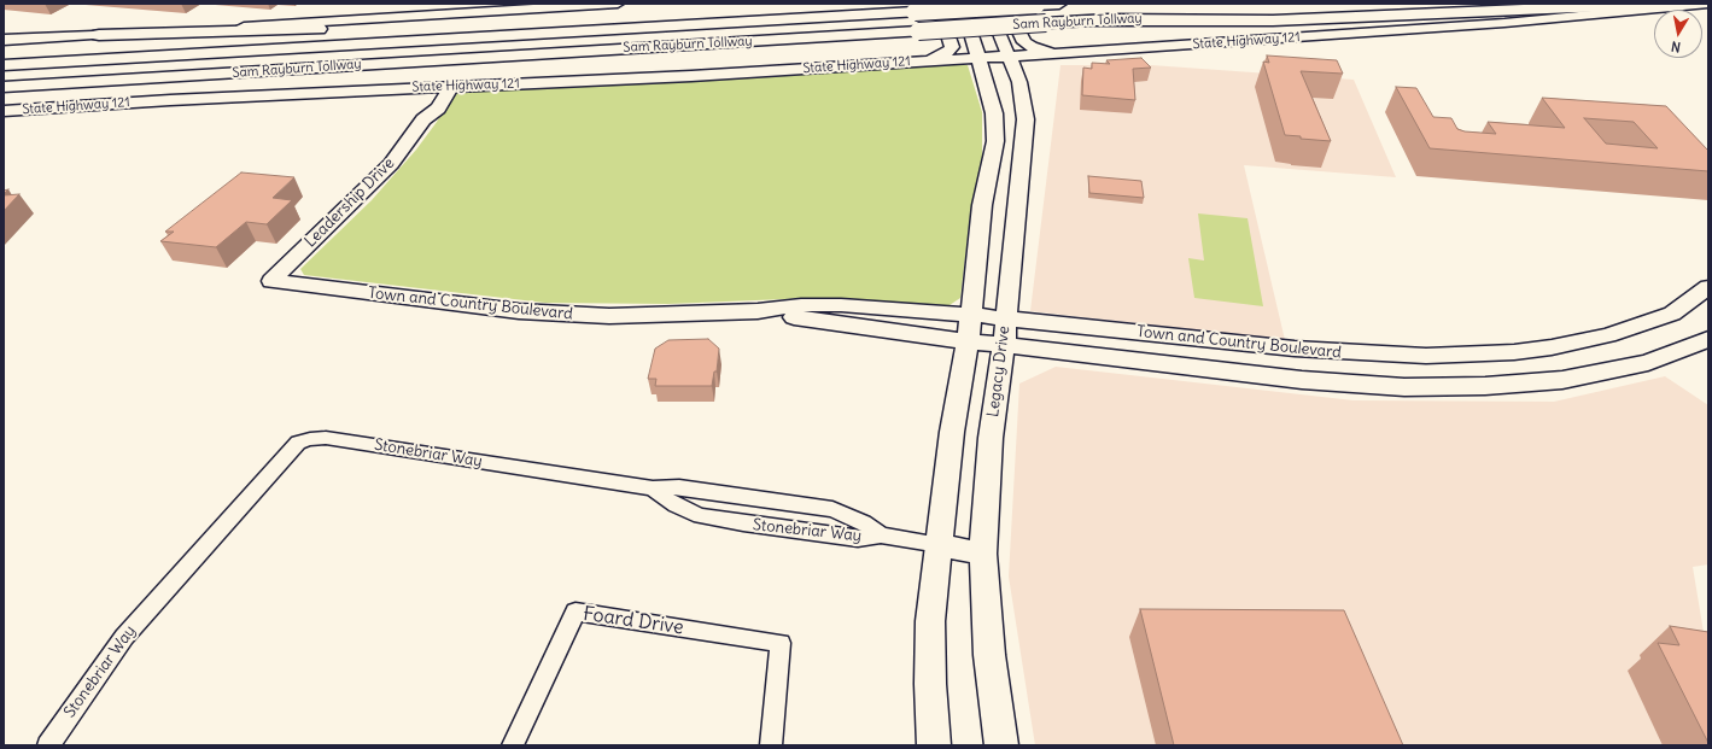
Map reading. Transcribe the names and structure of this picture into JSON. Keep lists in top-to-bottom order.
{
  "streets": {
    "highway": ["Sam Rayburn Tollway"],
    "main road": [
      "State Highway 121",
      "Leadership Drive",
      "Town and Country Boulevard",
      "Legacy Drive"
    ],
    "street": ["Stonebriar Way", "Foard Drive"]
  },
  "crossings": [
    ["State Highway 121", "Leadership Drive"],
    ["State Highway 121", "Legacy Drive"],
    ["Leadership Drive", "Town and Country Boulevard"],
    ["Town and Country Boulevard", "Legacy Drive"]
  ],
  "north": "bottom"
}
